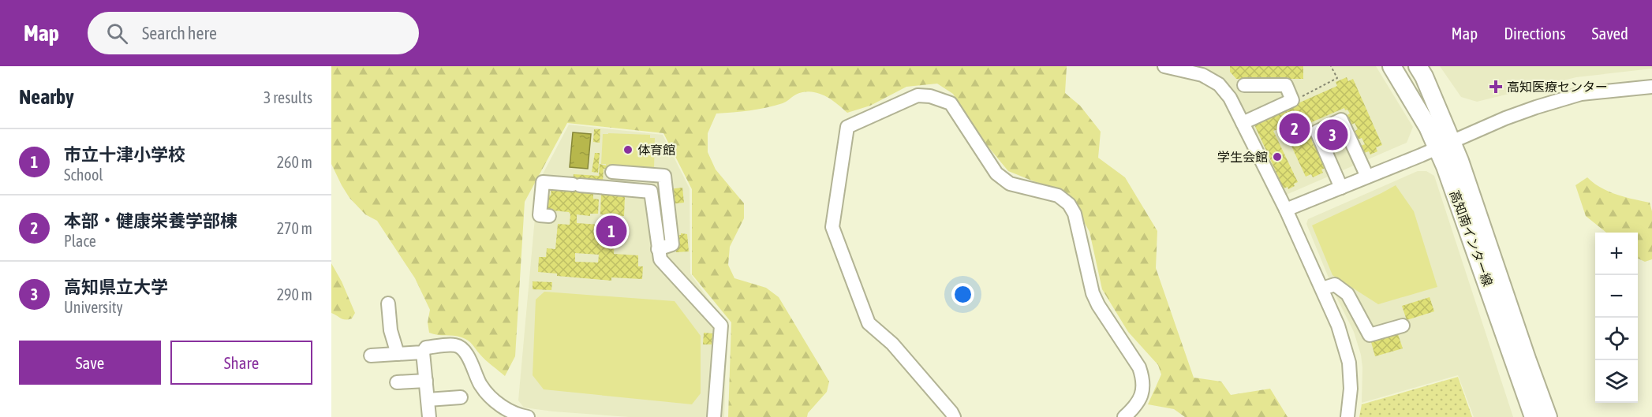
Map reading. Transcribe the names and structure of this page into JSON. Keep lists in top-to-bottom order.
{
  "streets": {
    "main road": ["高知南インター線"]
  },
  "places": {
    "health": ["高知医療センター"],
    "other": ["体育館", "学生会館"]
  },
  "page": {
    "header": "Map",
    "search": "Search here",
    "nav": ["Map", "Directions", "Saved"],
    "heading": ["Nearby", "3 results"],
    "pins": ["2", "3", "1"],
    "list": [
      {
        "mark": "1",
        "name": "市立十津小学校",
        "note": "School",
        "value": "260 m"
      },
      {
        "mark": "2",
        "name": "本部・健康栄養学部棟",
        "note": "Place",
        "value": "270 m"
      },
      {
        "mark": "3",
        "name": "高知県立大学",
        "note": "University",
        "value": "290 m"
      }
    ],
    "map_buttons": ["+", "−"],
    "buttons": ["Save", "Share"]
  }
}
